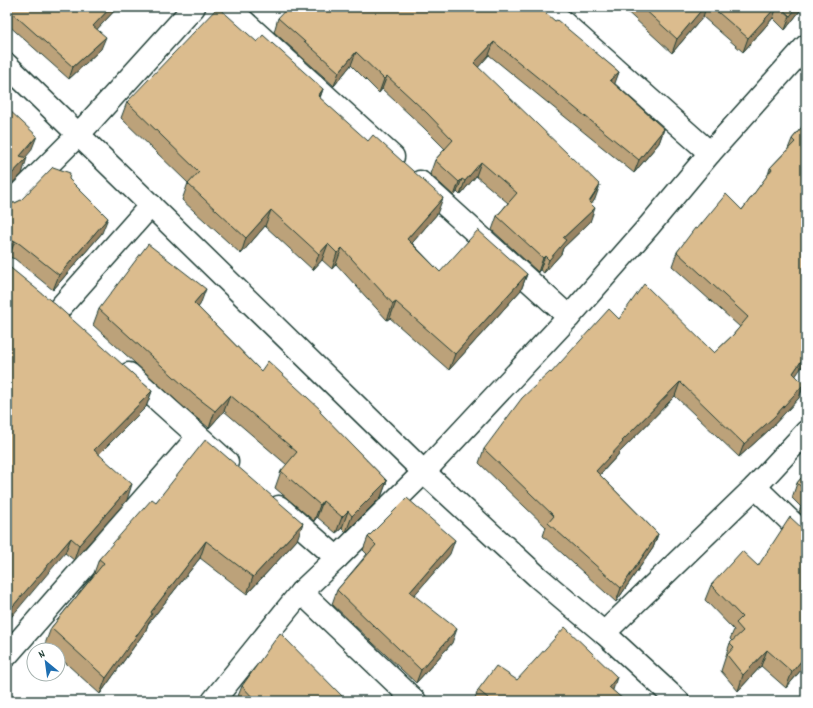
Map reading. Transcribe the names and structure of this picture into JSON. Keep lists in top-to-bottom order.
{
  "north": "top left"
}
